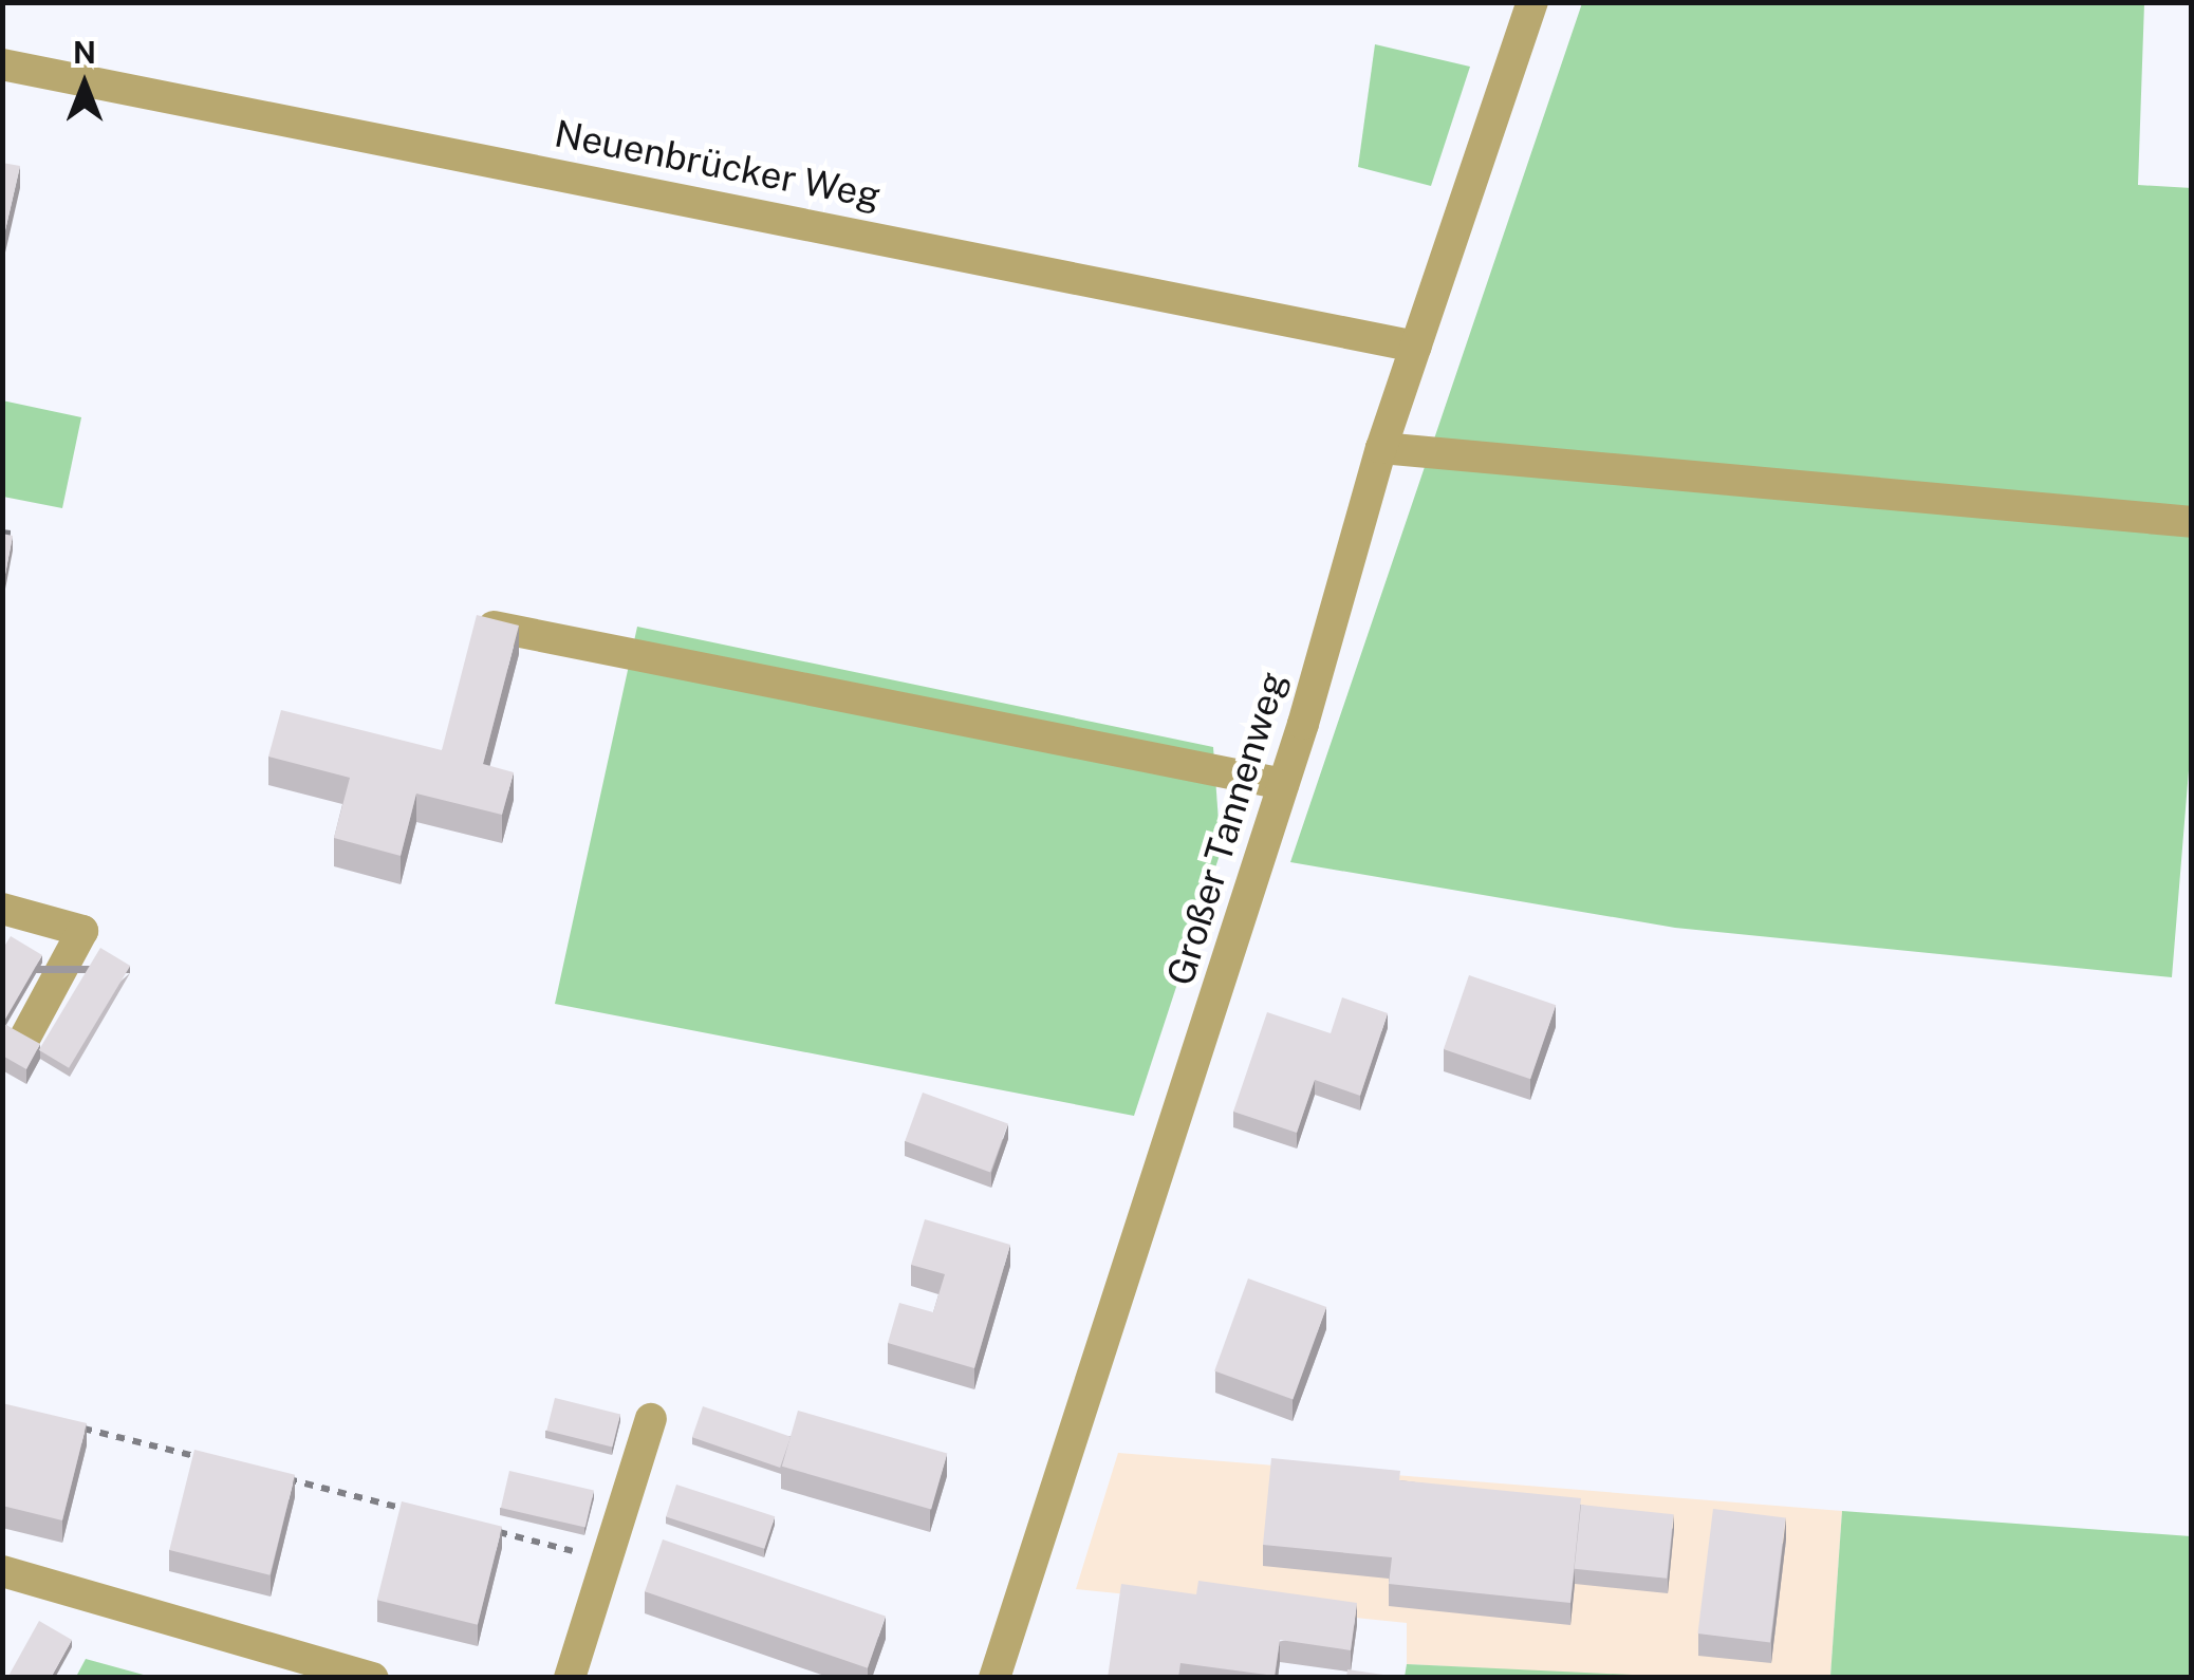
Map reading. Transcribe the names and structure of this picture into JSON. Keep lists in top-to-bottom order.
{
  "streets": {
    "street": ["Neuenbrücker Weg", "Großer Tannenweg"]
  },
  "crossings": [
    ["Neuenbrücker Weg", "Großer Tannenweg"]
  ],
  "north": "top"
}
